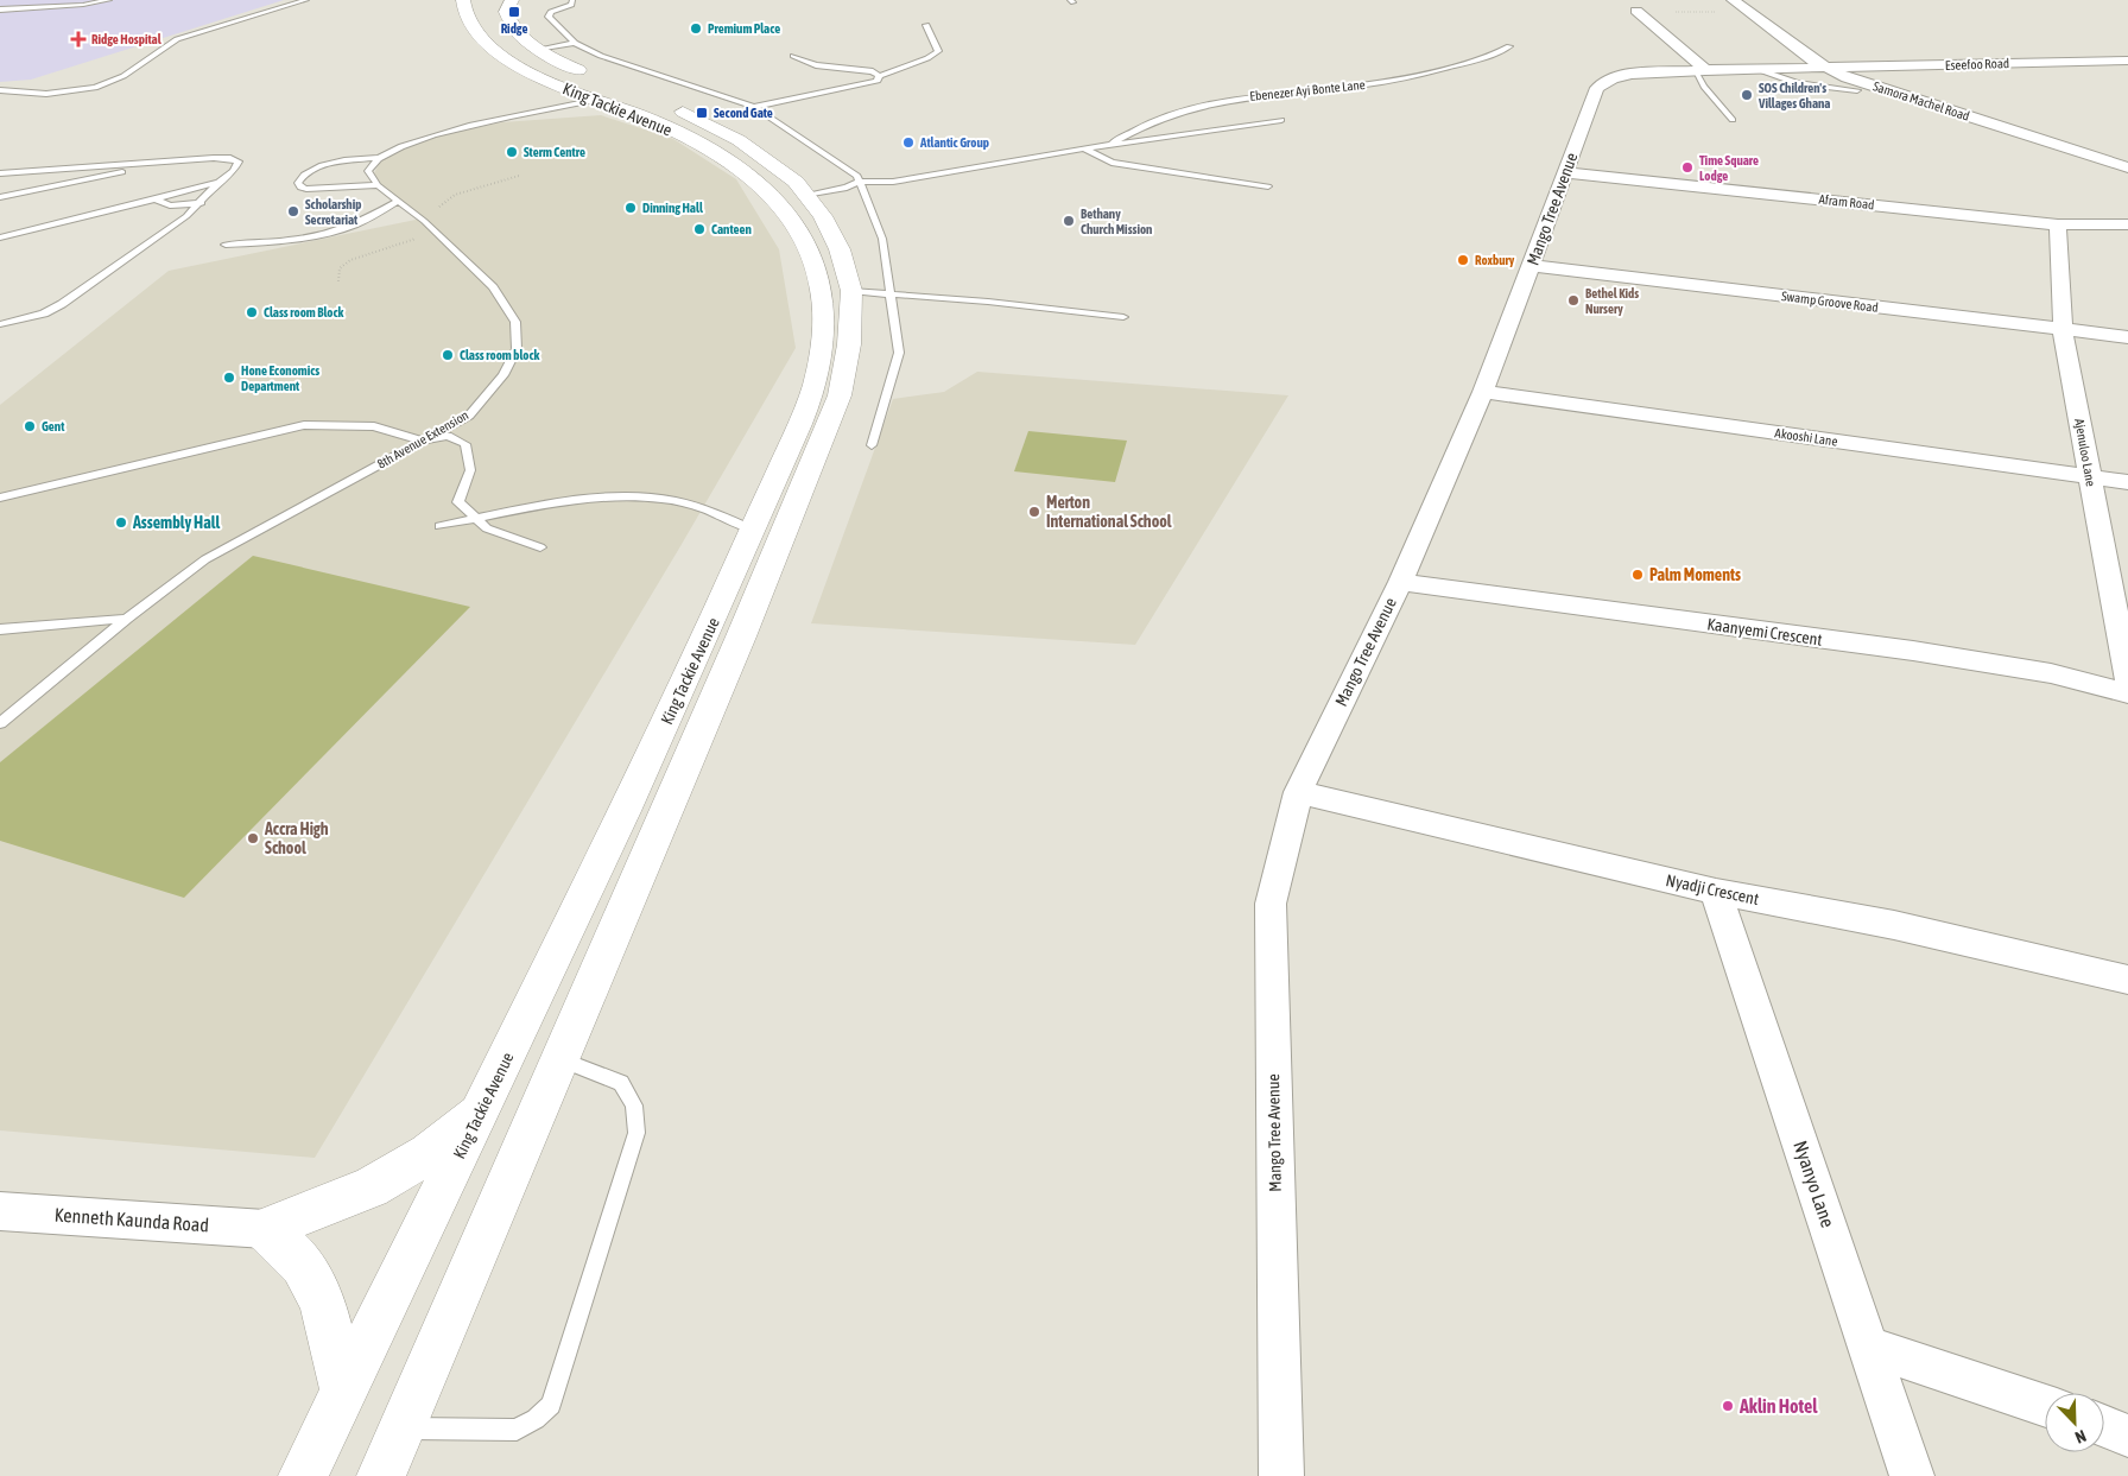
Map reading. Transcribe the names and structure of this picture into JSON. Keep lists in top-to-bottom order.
{
  "streets": {
    "main road": ["King Tackie Avenue"],
    "street": [
      "Eseefoo Road",
      "Samora Machel Road",
      "Afram Road",
      "Mango Tree Avenue",
      "Swamp Groove Road",
      "Akooshi Lane",
      "Ajenuloo Lane",
      "Kaanyemi Crescent",
      "Nyadji Crescent",
      "Nyanyo Lane",
      "Kenneth Kaunda Road"
    ],
    "lane": ["Ebenezer Ayi Bonte Lane", "8th Avenue Extension"]
  },
  "crossings": [
    ["Eseefoo Road", "Samora Machel Road"],
    ["Eseefoo Road", "Mango Tree Avenue"],
    ["Ebenezer Ayi Bonte Lane", "King Tackie Avenue"],
    ["Samora Machel Road", "Mango Tree Avenue"],
    ["Afram Road", "Mango Tree Avenue"],
    ["Afram Road", "Ajenuloo Lane"],
    ["Mango Tree Avenue", "Swamp Groove Road"],
    ["Mango Tree Avenue", "Akooshi Lane"],
    ["Mango Tree Avenue", "Kaanyemi Crescent"],
    ["Mango Tree Avenue", "Nyadji Crescent"],
    ["Swamp Groove Road", "Ajenuloo Lane"],
    ["Akooshi Lane", "Ajenuloo Lane"],
    ["Nyadji Crescent", "Nyanyo Lane"]
  ],
  "places": {
    "transit": ["Ridge", "Second Gate"],
    "other": [
      "Premium Place",
      "SOS Children's Villages Ghana",
      "Atlantic Group",
      "Sterm Centre",
      "Time Square Lodge",
      "Dinning Hall",
      "Scholarship Secretariat",
      "Bethany Church Mission",
      "Canteen",
      "Roxbury",
      "Bethel Kids Nursery",
      "Class room Block",
      "Class room block",
      "Hone Economics Department",
      "Gent",
      "Merton International School",
      "Assembly Hall",
      "Palm Moments",
      "Accra High School",
      "Aklin Hotel"
    ],
    "health": ["Ridge Hospital"]
  },
  "north": "bottom right"
}
